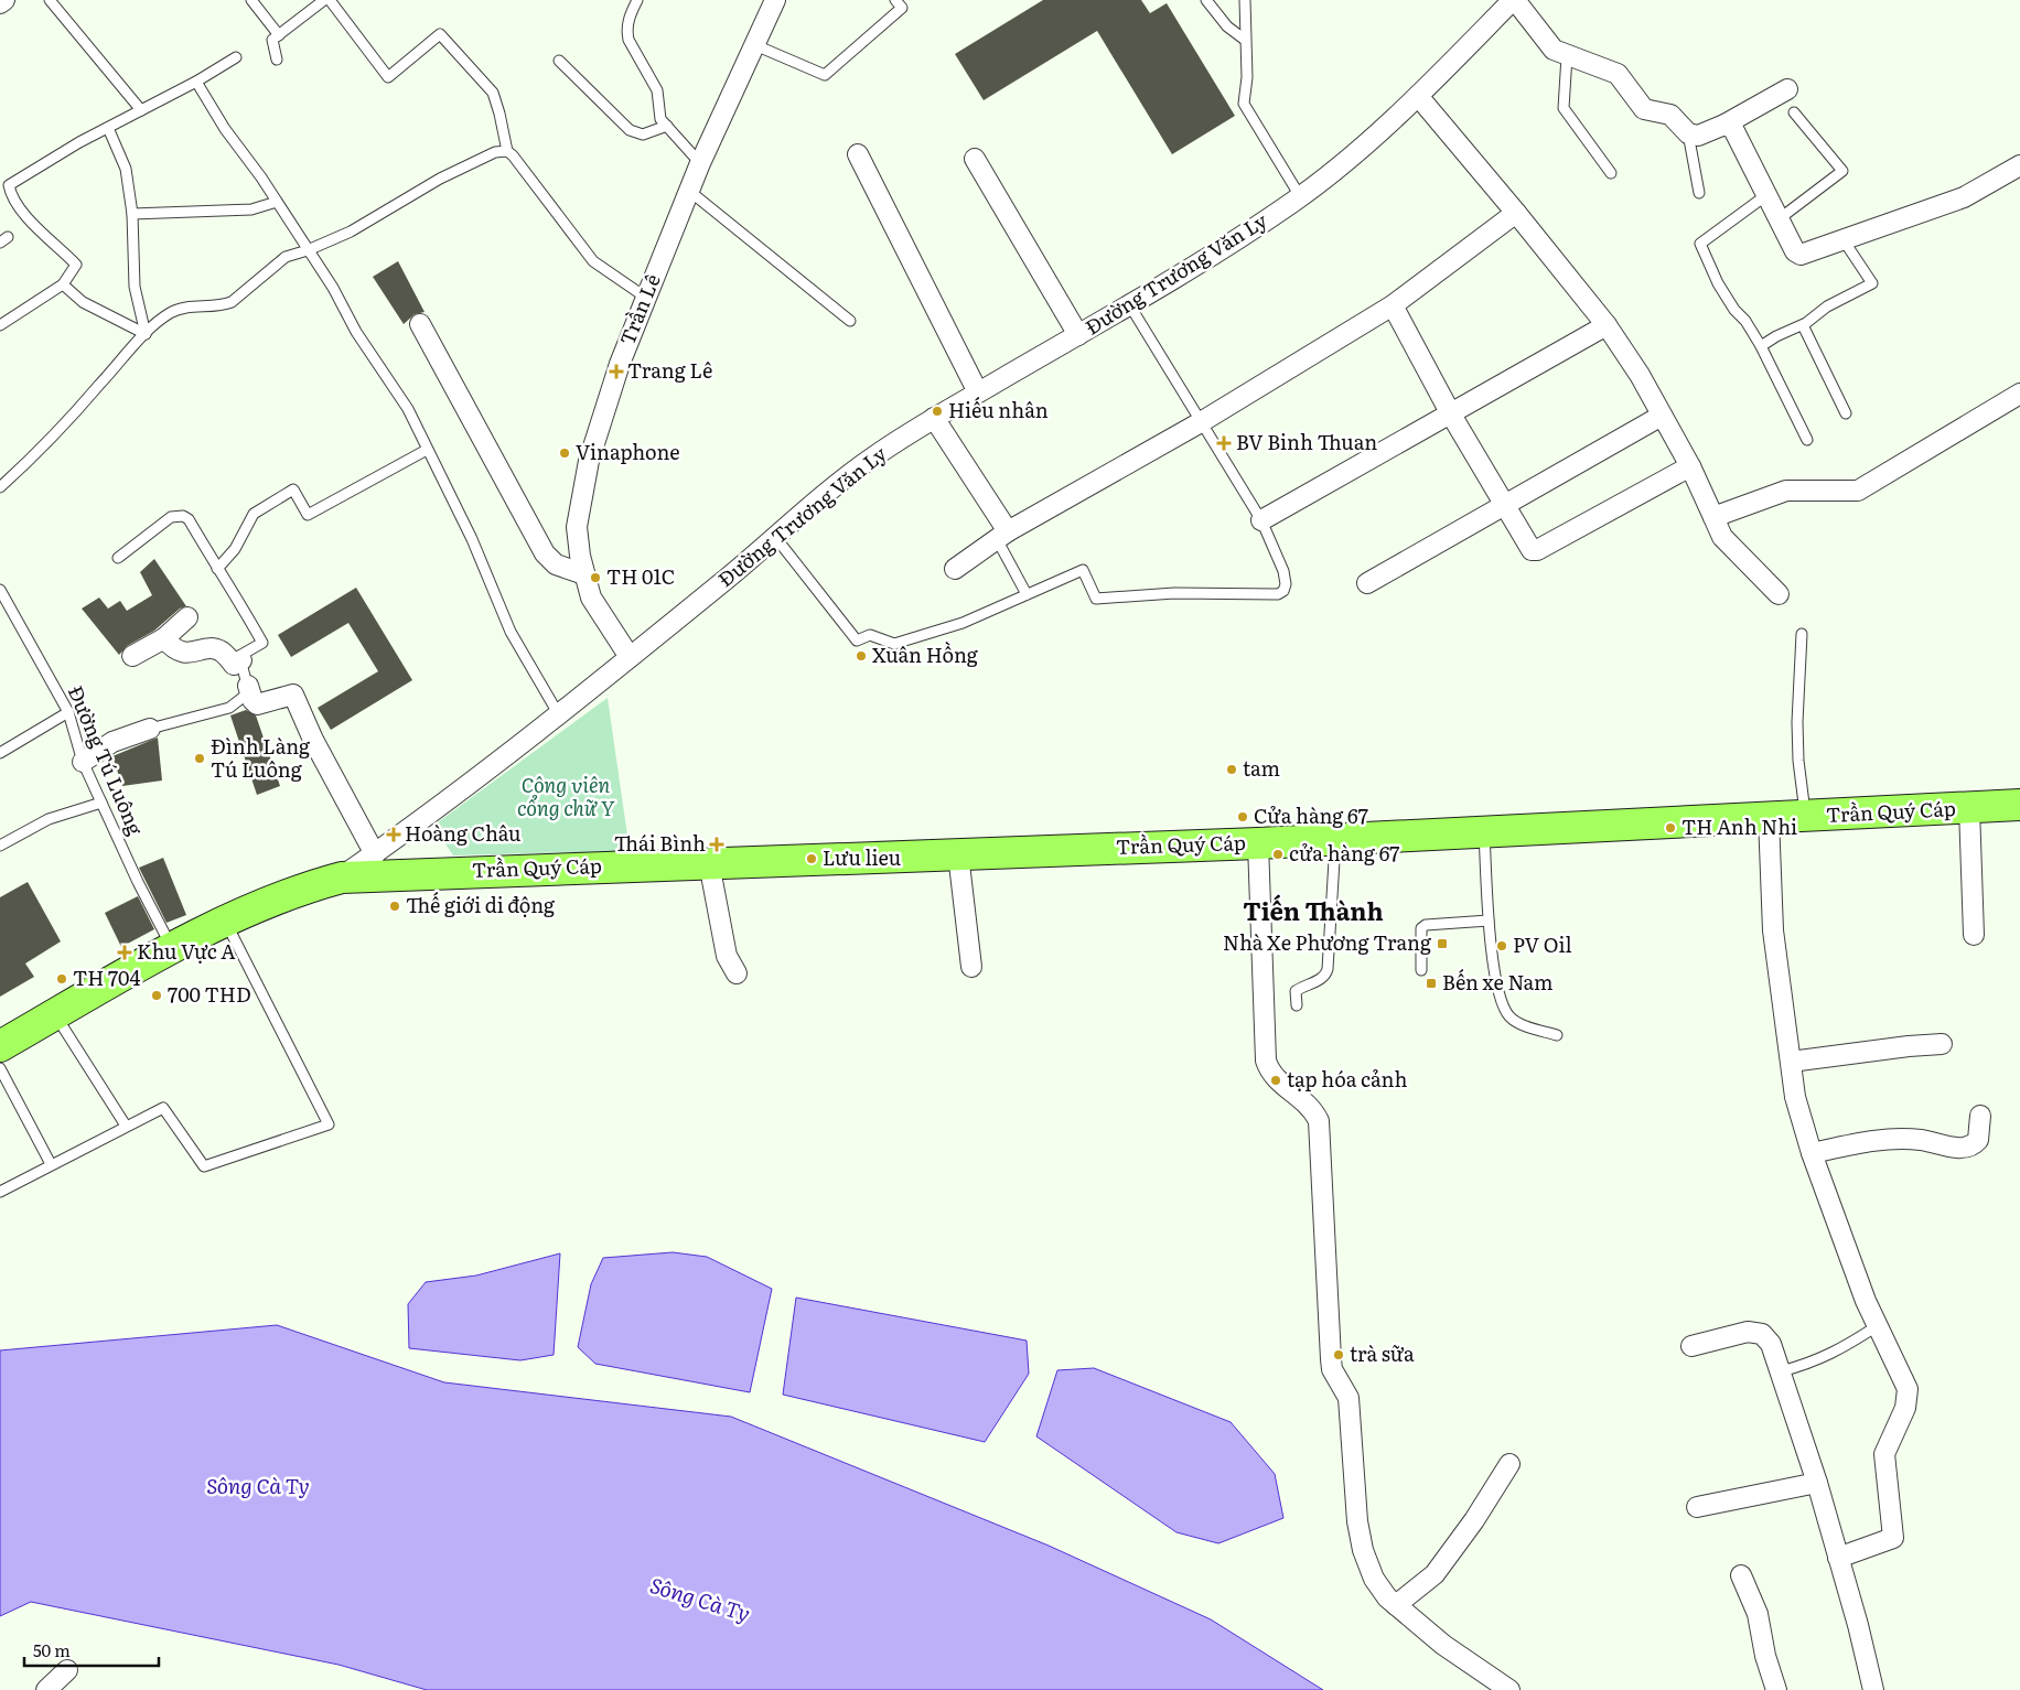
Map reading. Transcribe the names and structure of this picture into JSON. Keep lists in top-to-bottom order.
{
  "streets": {
    "main road": ["Trần Quý Cáp"],
    "street": ["Đường Trương Văn Ly", "Trần Lê"],
    "lane": ["Đường Tú Luông"]
  },
  "crossings": [
    ["Đường Trương Văn Ly", "Trần Lê"],
    ["Đường Trương Văn Ly", "Trần Quý Cáp"],
    ["Đường Tú Luông", "Trần Quý Cáp"]
  ],
  "districts": ["Tiến Thành"],
  "water": ["Sông Cà Ty"],
  "parks": ["Công viên cổng chữ Y"],
  "places": {
    "health": [
      "Trang Lê",
      "BV Binh Thuan",
      "Hoàng Châu",
      "Thái Bình",
      "Khu Vực A"
    ],
    "other": [
      "Hiếu nhân",
      "Vinaphone",
      "TH 01C",
      "Xuân Hồng",
      "Đình Làng Tú Luông",
      "tam",
      "Cửa hàng 67",
      "TH Anh Nhi",
      "cửa hàng 67",
      "Lưu lieu",
      "Thế giới di động",
      "PV Oil",
      "TH 704",
      "700 THD",
      "tạp hóa cảnh",
      "trà sữa"
    ],
    "transit": ["Nhà Xe Phương Trang", "Bến xe Nam"]
  },
  "scale_bar": "50 m"
}
